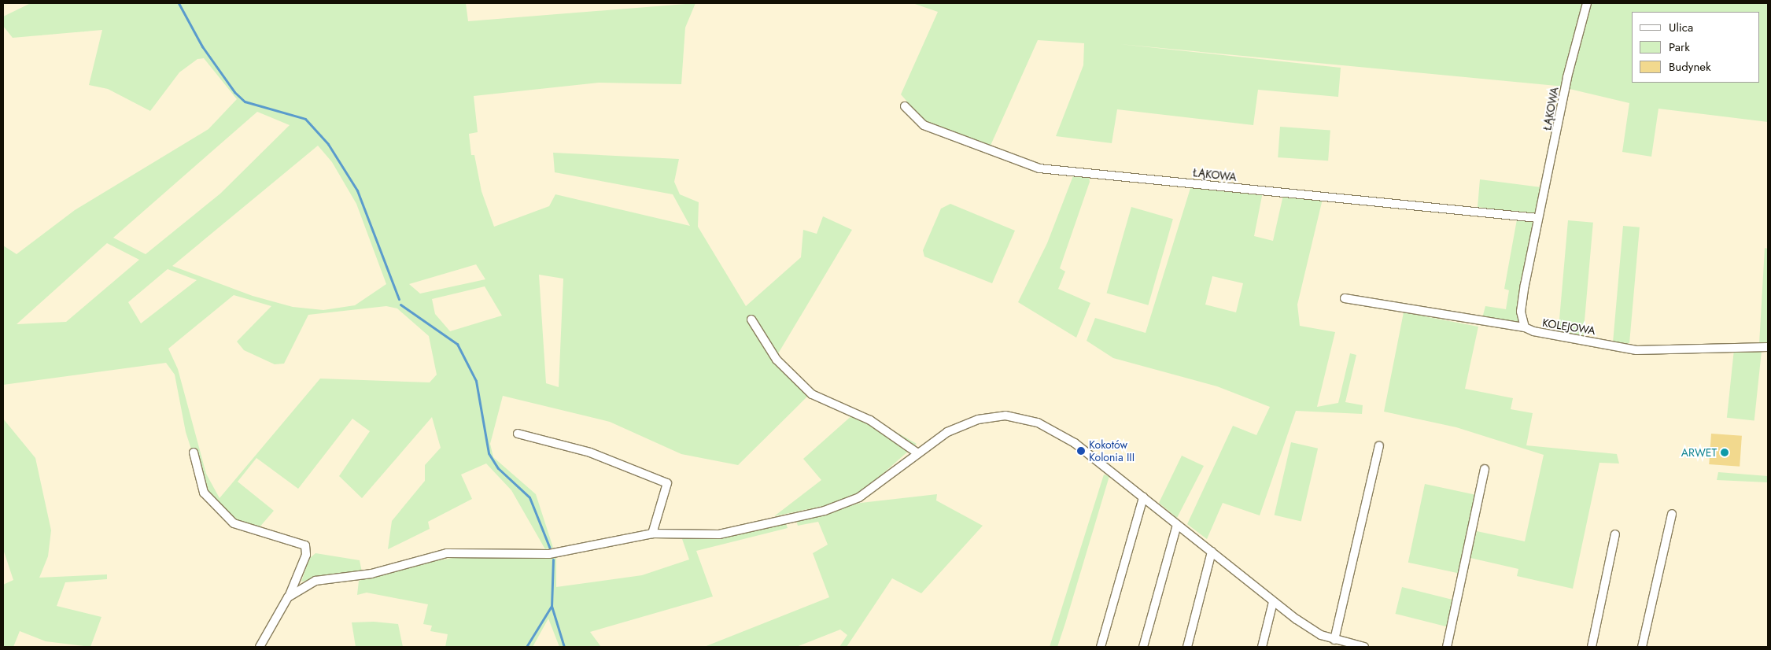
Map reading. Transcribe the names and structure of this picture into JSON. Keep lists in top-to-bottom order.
{
  "streets": {
    "street": ["ŁĄKOWA", "KOLEJOWA"]
  },
  "crossings": [
    ["ŁĄKOWA", "KOLEJOWA"]
  ],
  "places": ["Kokotów Kolonia III", "ARWET"],
  "legend": ["Ulica", "Park", "Budynek"]
}
